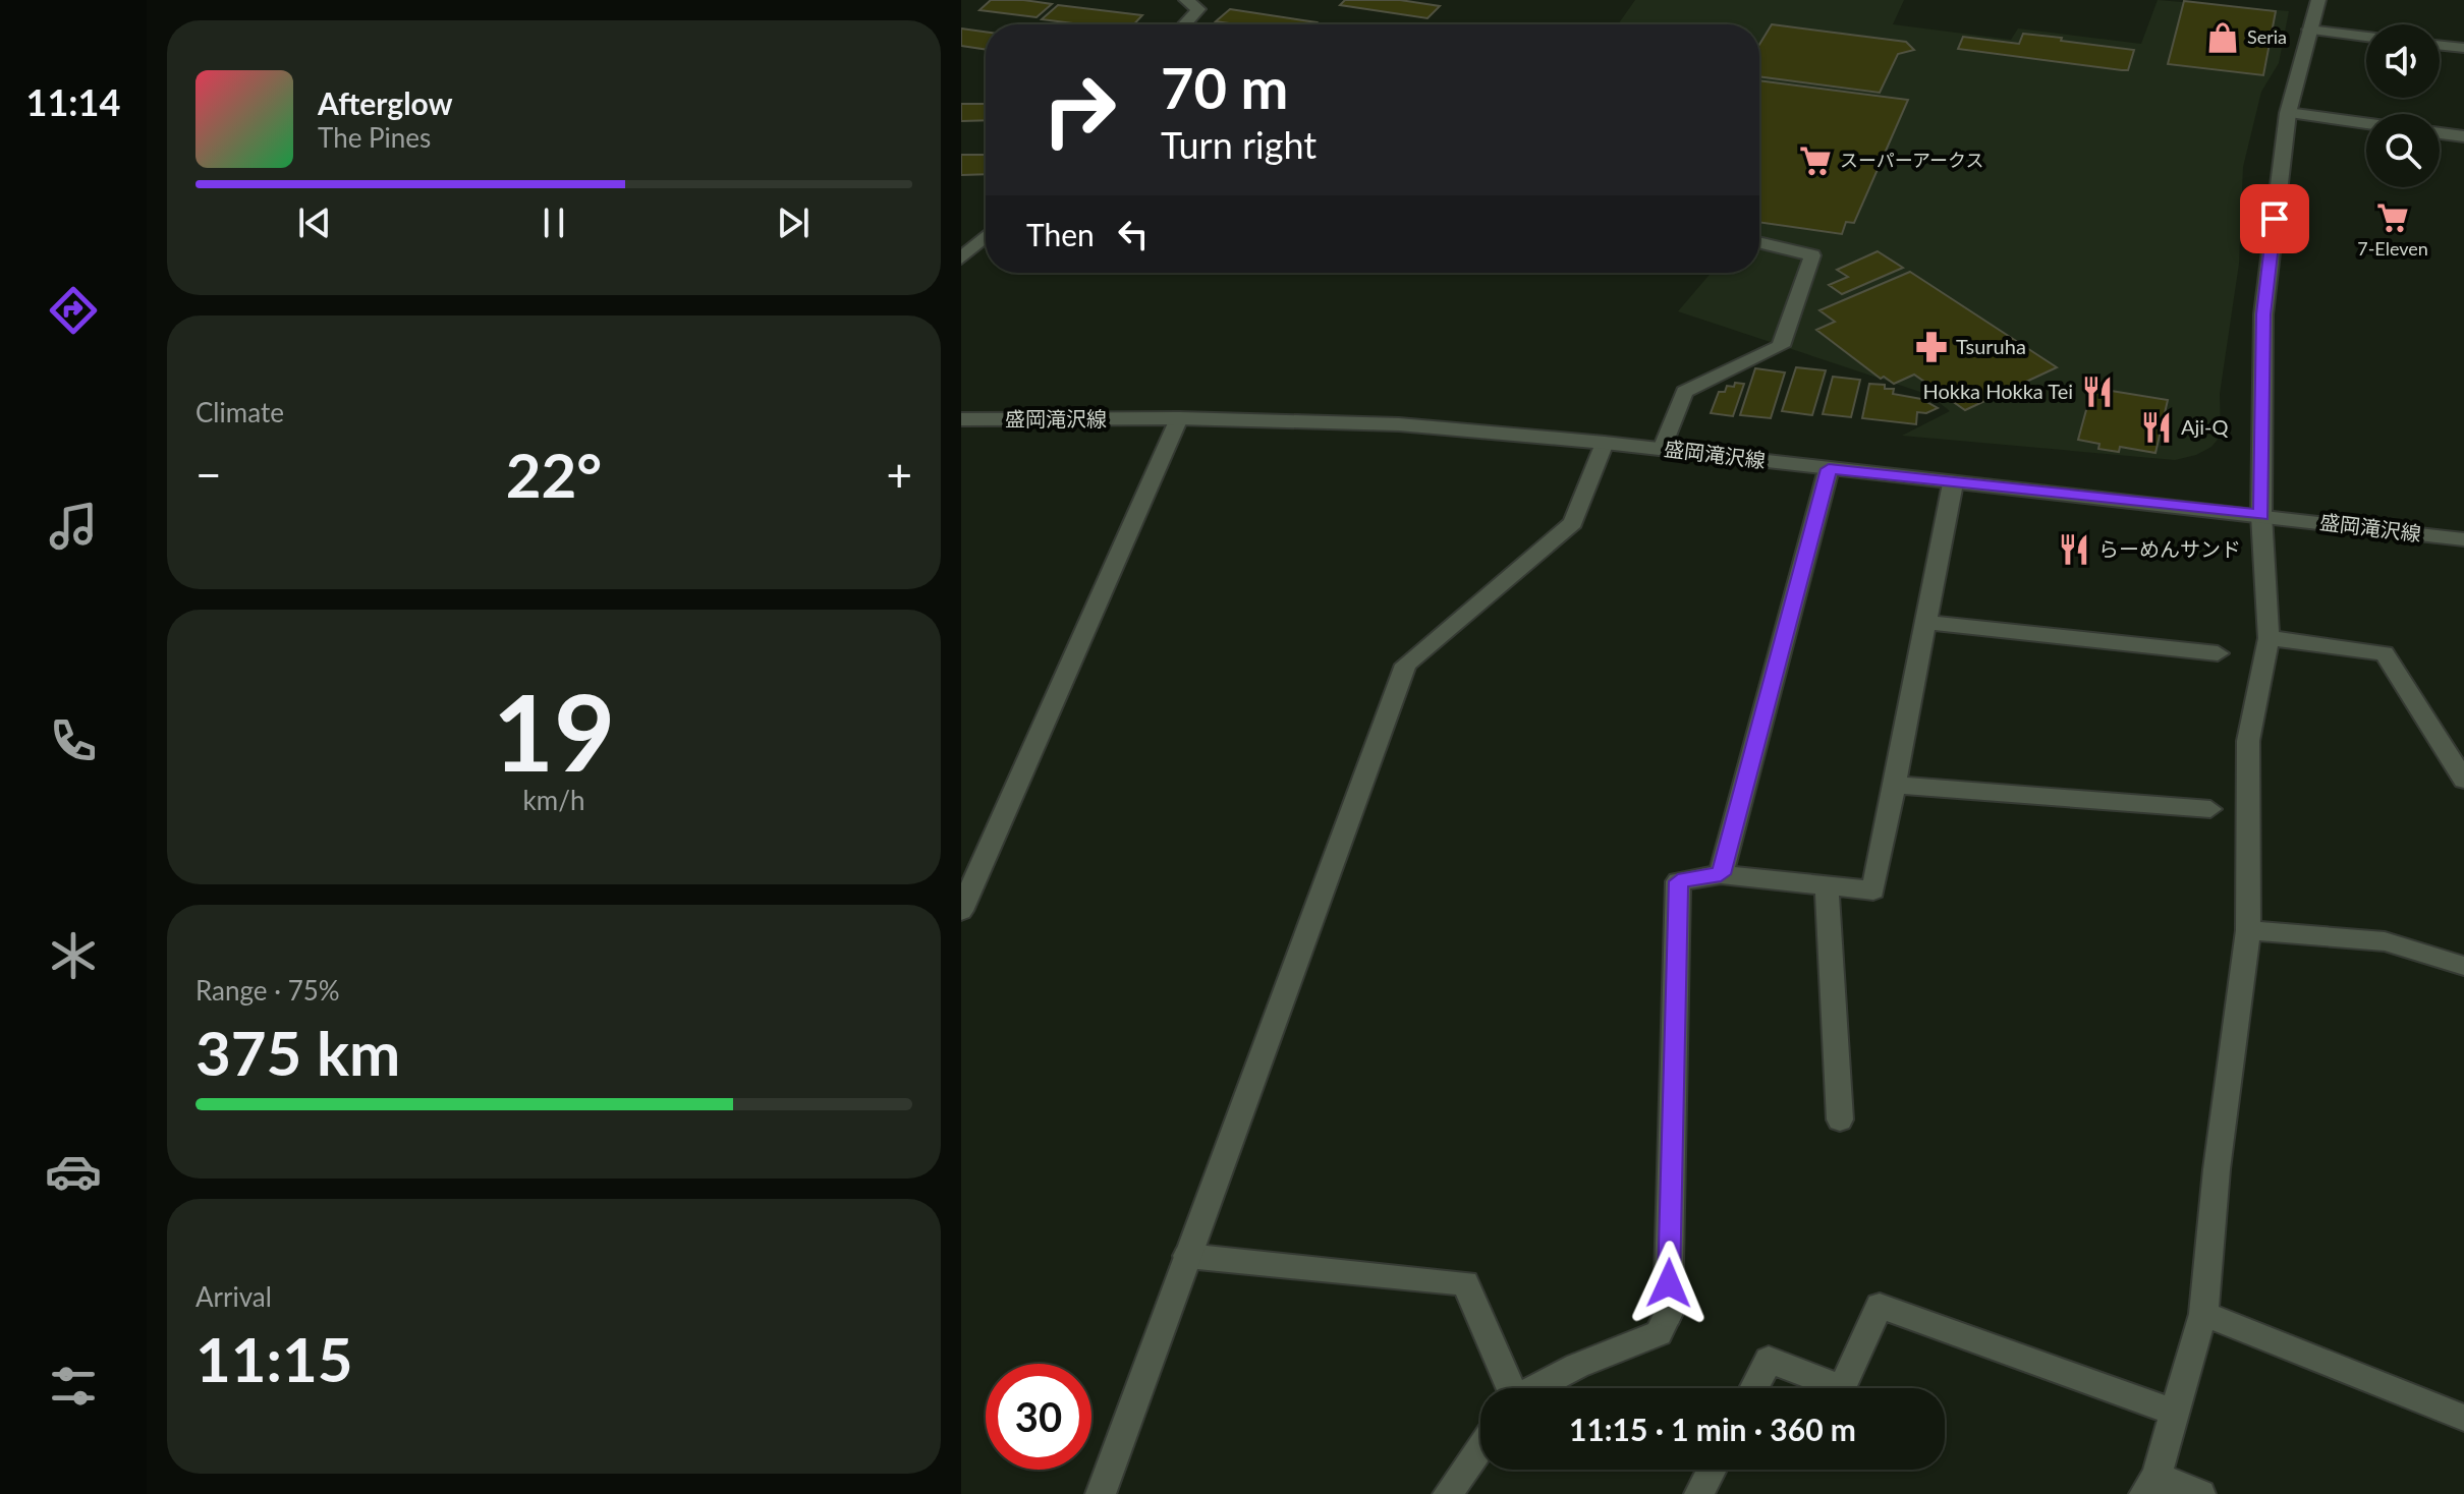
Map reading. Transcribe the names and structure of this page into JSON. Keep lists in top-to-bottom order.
{
  "streets": {
    "street": ["盛岡滝沢線"]
  },
  "places": {
    "shop": ["Seria"],
    "supermarket": ["スーパーアークス", "7-Eleven"],
    "pharmacy": ["Tsuruha"],
    "restaurant": ["Hokka Hokka Tei", "Aji-Q", "らーめんサンド"]
  },
  "page": {
    "tabs": "11:14",
    "turn": ["70 m", "Turn right"],
    "song": ["Afterglow", "The Pines"],
    "then": "Then",
    "tile": [
      "Climate",
      ["19", "km/h"],
      ["Range · 75%", "375 km"],
      ["Arrival", "11:15"]
    ],
    "heat": ["−", "22°", "+"],
    "limit": "30",
    "trip": "11:15 · 1 min · 360 m"
  }
}
